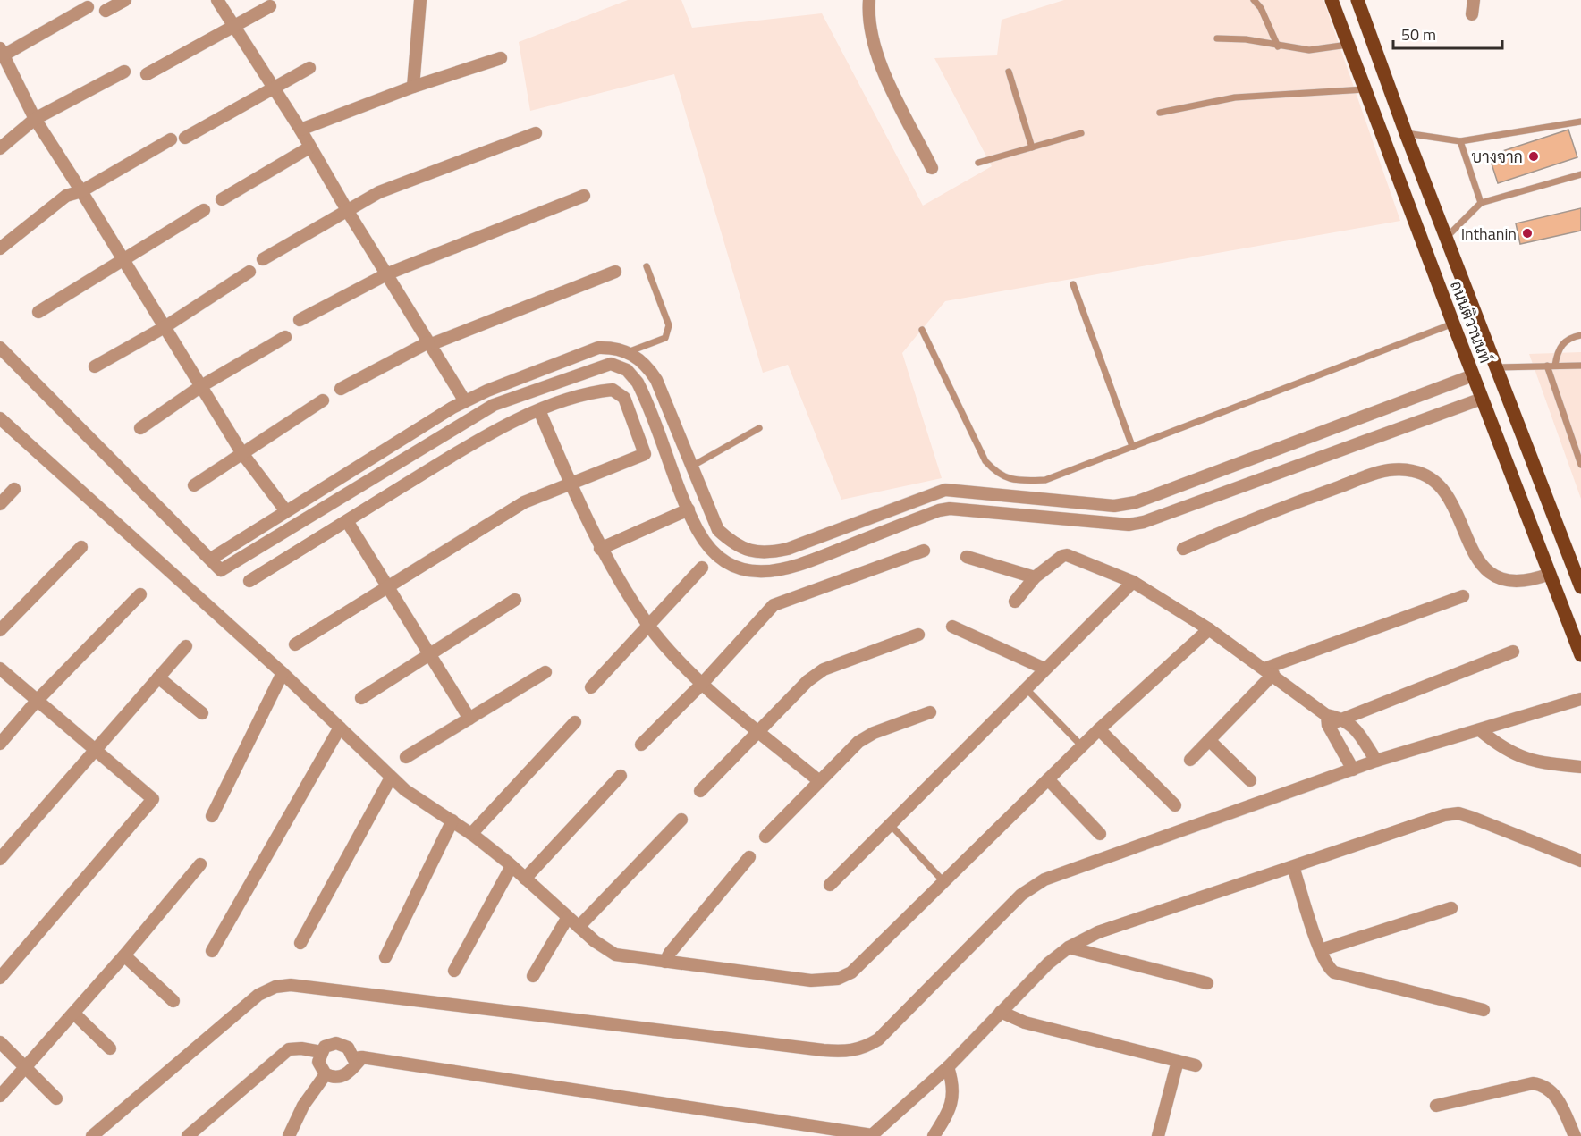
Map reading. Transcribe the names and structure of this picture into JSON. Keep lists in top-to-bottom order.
{
  "streets": {
    "main road": ["ถนนติวานนท์"]
  },
  "places": ["บางจาก", "Inthanin"],
  "scale_bar": "50 m"
}
